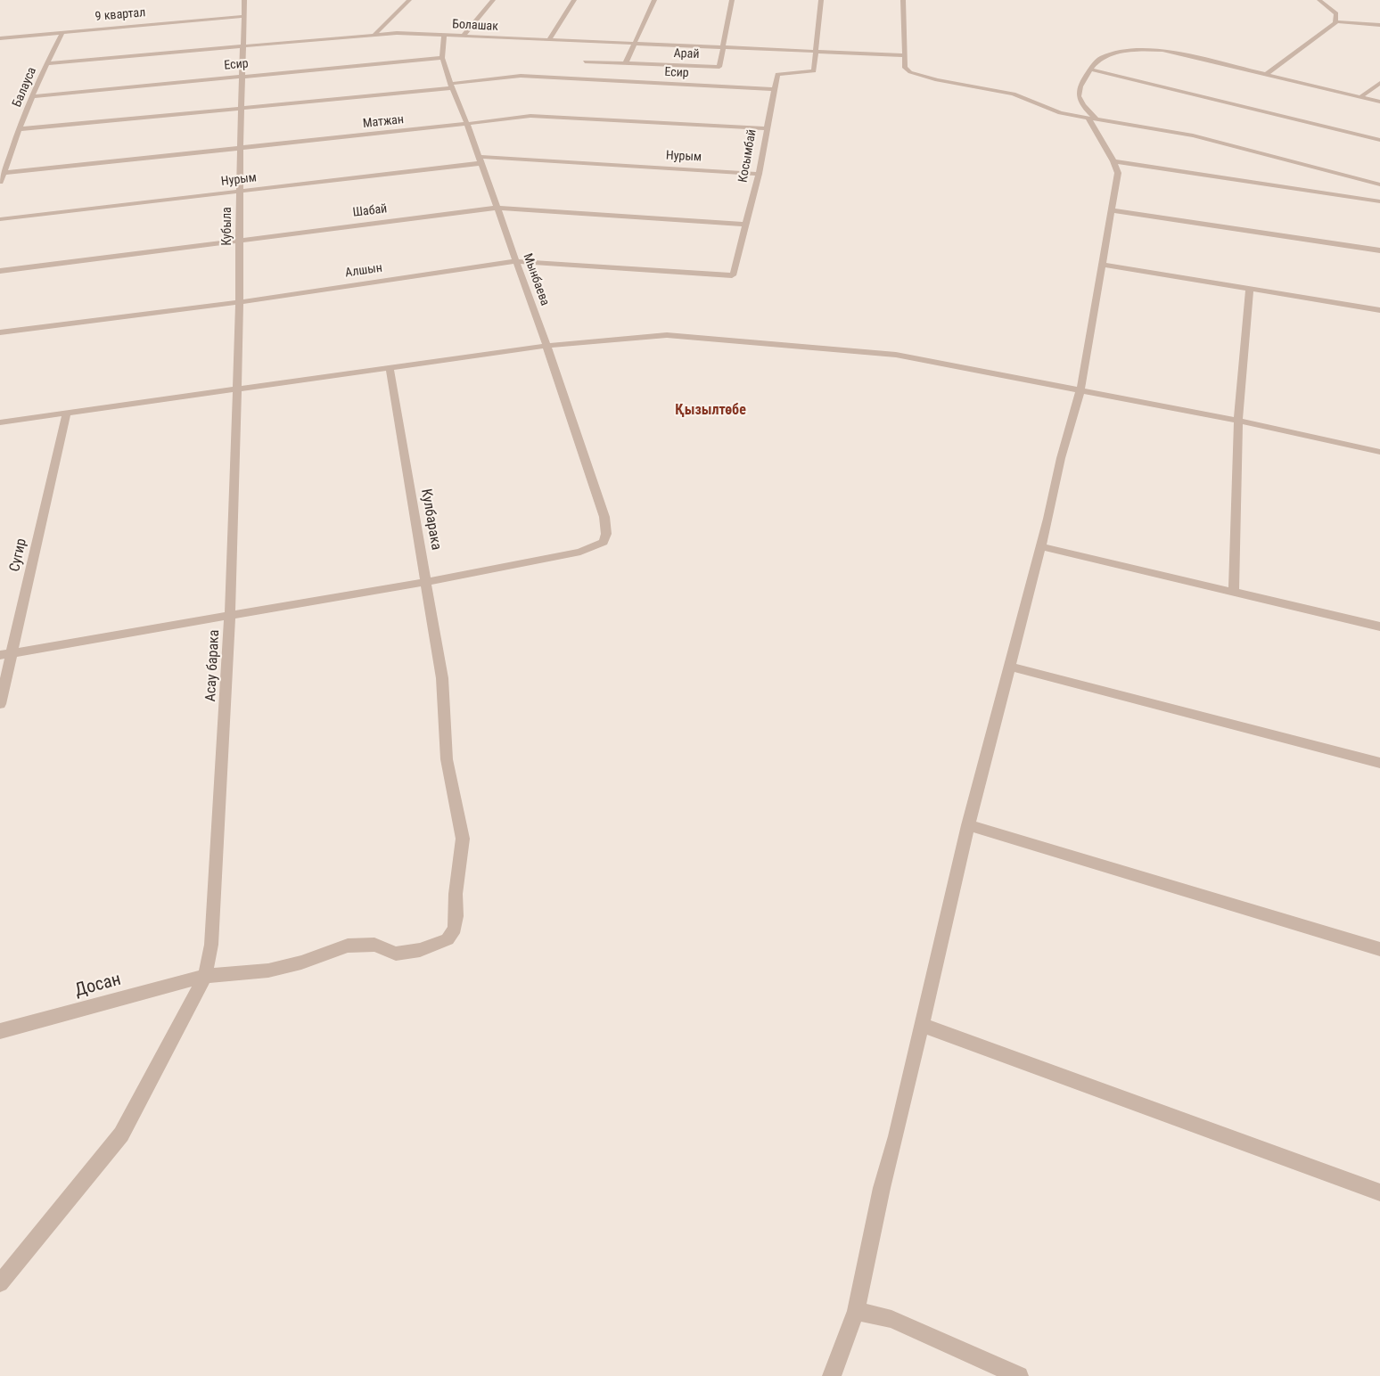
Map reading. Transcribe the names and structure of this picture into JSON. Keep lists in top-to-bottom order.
{
  "streets": {
    "street": [
      "9 квартал",
      "Болашак",
      "Арай",
      "Есир",
      "Балауса",
      "Матжан",
      "Косымбай",
      "Нурым",
      "Шабай",
      "Кубыла",
      "Алшын",
      "Мынбаева",
      "Кулбарака",
      "Сугир",
      "Асау барака",
      "Досан"
    ]
  },
  "crossings": [
    ["9 квартал", "Балауса"],
    ["9 квартал", "Кубыла"],
    ["Болашак", "Арай"],
    ["Болашак", "Балауса"],
    ["Болашак", "Кубыла"],
    ["Болашак", "Мынбаева"],
    ["Есир", "Балауса"],
    ["Есир", "Косымбай"],
    ["Есир", "Кубыла"],
    ["Есир", "Мынбаева"],
    ["Балауса", "Матжан"],
    ["Матжан", "Косымбай"],
    ["Матжан", "Кубыла"],
    ["Матжан", "Мынбаева"],
    ["Косымбай", "Нурым"],
    ["Косымбай", "Шабай"],
    ["Косымбай", "Алшын"],
    ["Нурым", "Кубыла"],
    ["Нурым", "Мынбаева"],
    ["Шабай", "Кубыла"],
    ["Шабай", "Мынбаева"],
    ["Кубыла", "Алшын"],
    ["Кубыла", "Асау барака"],
    ["Алшын", "Мынбаева"],
    ["Мынбаева", "Кулбарака"],
    ["Кулбарака", "Досан"],
    ["Асау барака", "Досан"]
  ],
  "districts": ["Қызылтөбе"]
}
